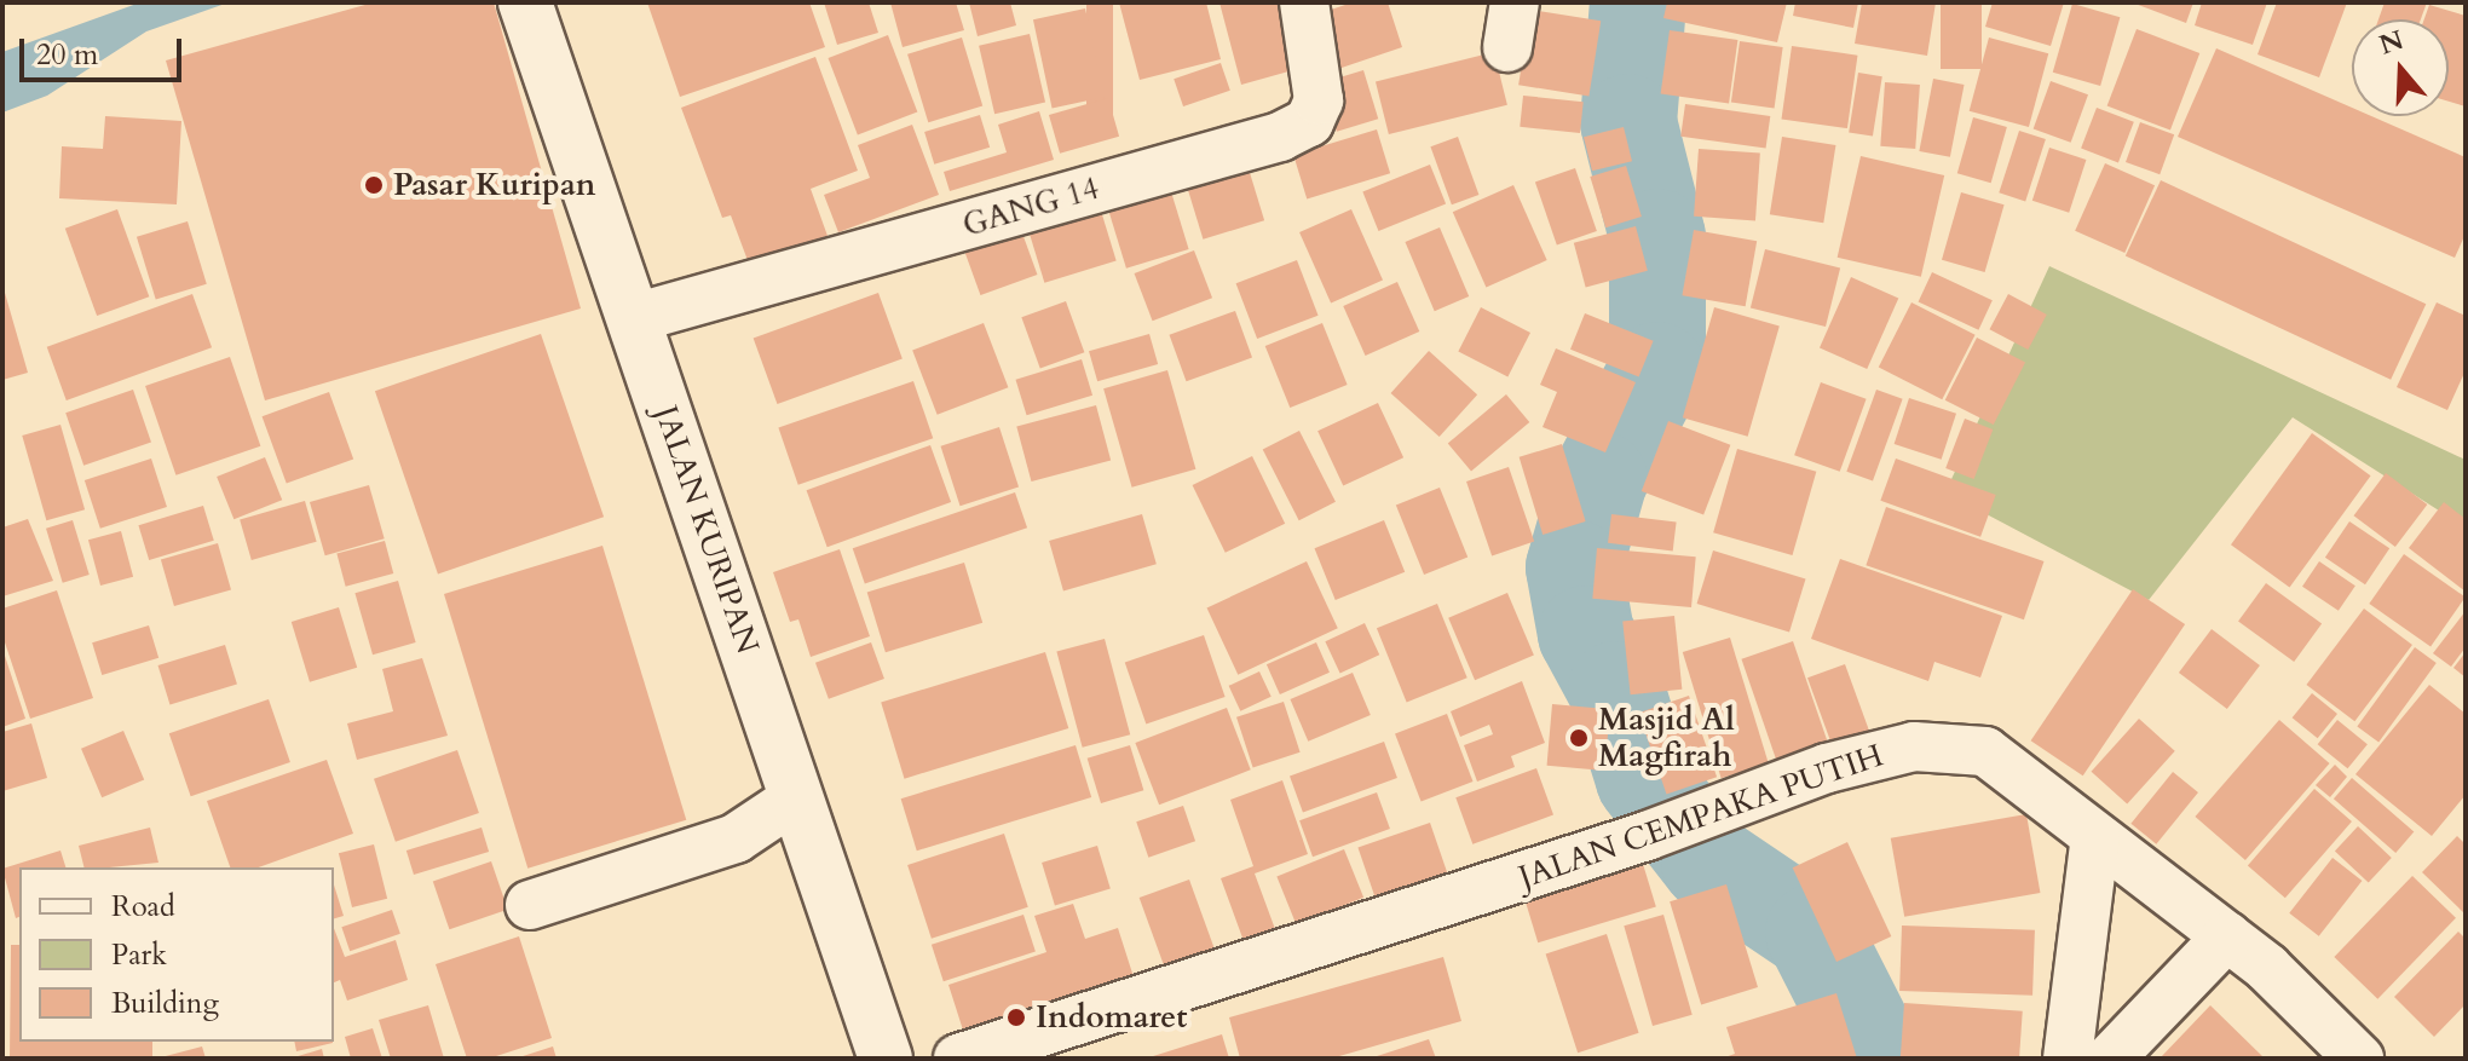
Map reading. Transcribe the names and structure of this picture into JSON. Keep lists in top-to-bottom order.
{
  "streets": {
    "main road": ["JALAN KURIPAN"],
    "street": ["GANG 14", "JALAN CEMPAKA PUTIH"]
  },
  "crossings": [
    ["GANG 14", "JALAN KURIPAN"]
  ],
  "places": ["Pasar Kuripan", "Masjid Al Magfirah", "Indomaret"],
  "legend": ["Road", "Park", "Building"],
  "scale_bar": "20 m",
  "north": "top"
}
